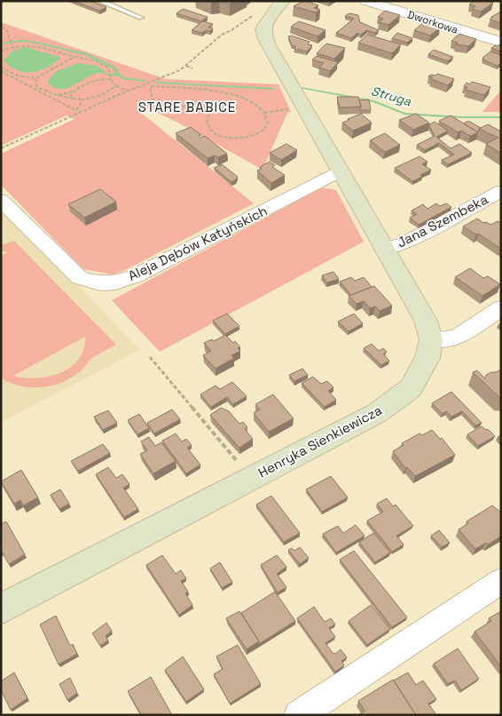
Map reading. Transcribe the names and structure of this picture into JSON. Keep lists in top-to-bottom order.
{
  "streets": {
    "street": [
      "Dworkowa",
      "Jana Szembeka",
      "Aleja Dębów Katyńskich",
      "Henryka Sienkiewicza"
    ]
  },
  "districts": ["STARE BABICE"],
  "water": ["Struga"]
}
